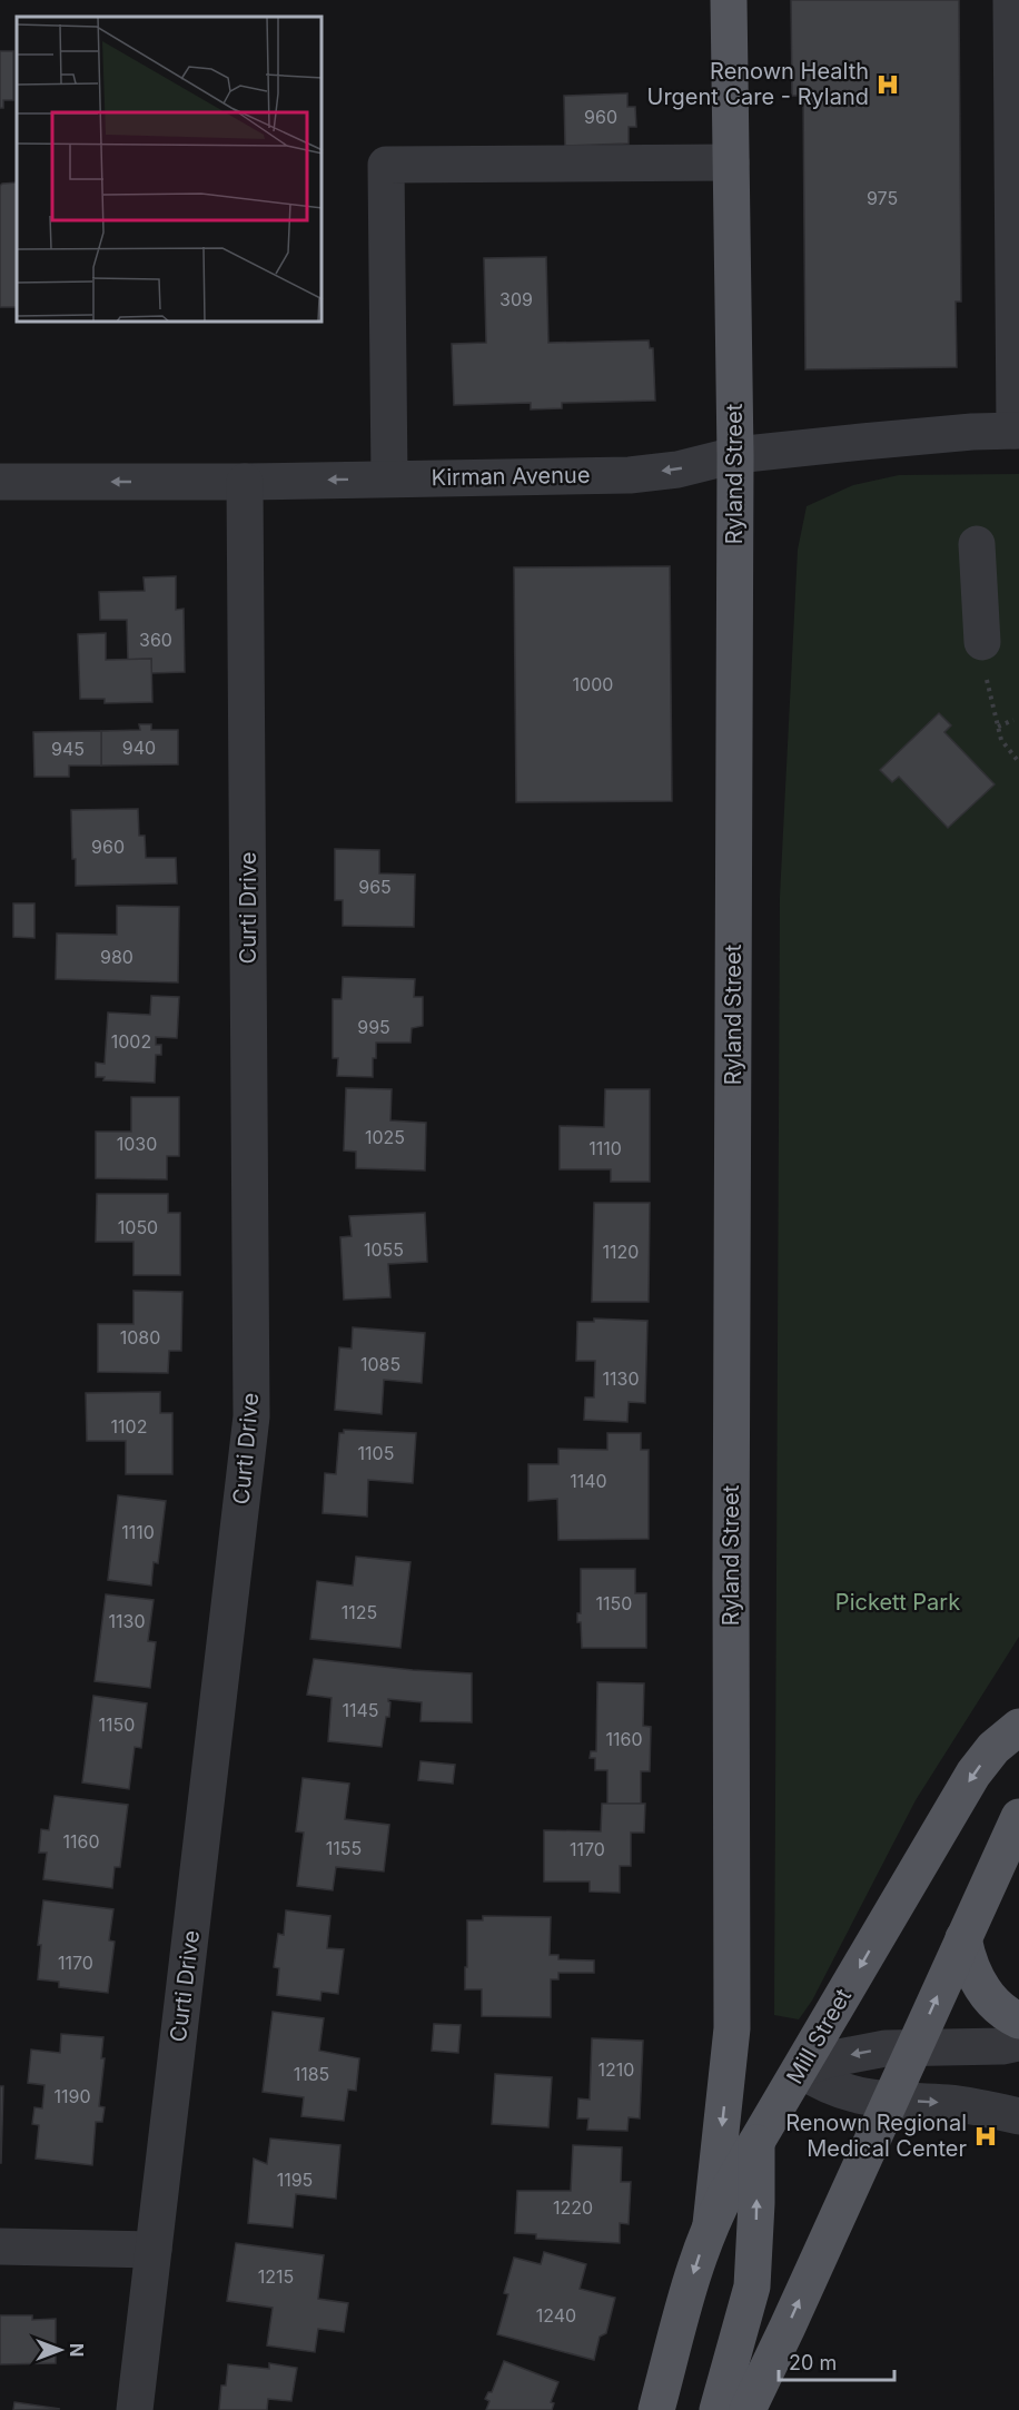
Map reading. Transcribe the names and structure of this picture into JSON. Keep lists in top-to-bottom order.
{
  "streets": {
    "main road": ["Ryland Street", "Mill Street"],
    "street": ["Kirman Avenue", "Curti Drive"]
  },
  "crossings": [
    ["Ryland Street", "Kirman Avenue"],
    ["Kirman Avenue", "Curti Drive"]
  ],
  "one_way": ["Kirman Avenue"],
  "parks": ["Pickett Park"],
  "places": {
    "hospital": ["Renown Health Urgent Care - Ryland", "Renown Regional Medical Center"]
  },
  "house_numbers": [
    "960",
    "975",
    "309",
    "360",
    "1000",
    "940",
    "945",
    "960",
    "965",
    "980",
    "995",
    "1002",
    "1025",
    "1030",
    "1110",
    "1050",
    "1055",
    "1120",
    "1080",
    "1085",
    "1130",
    "1102",
    "1105",
    "1140",
    "1110",
    "1150",
    "1125",
    "1130",
    "1145",
    "1150",
    "1160",
    "1160",
    "1155",
    "1170",
    "1170",
    "1210",
    "1185",
    "1190",
    "1195",
    "1220",
    "1215",
    "1240"
  ],
  "scale_bar": "20 m",
  "north": "right"
}
